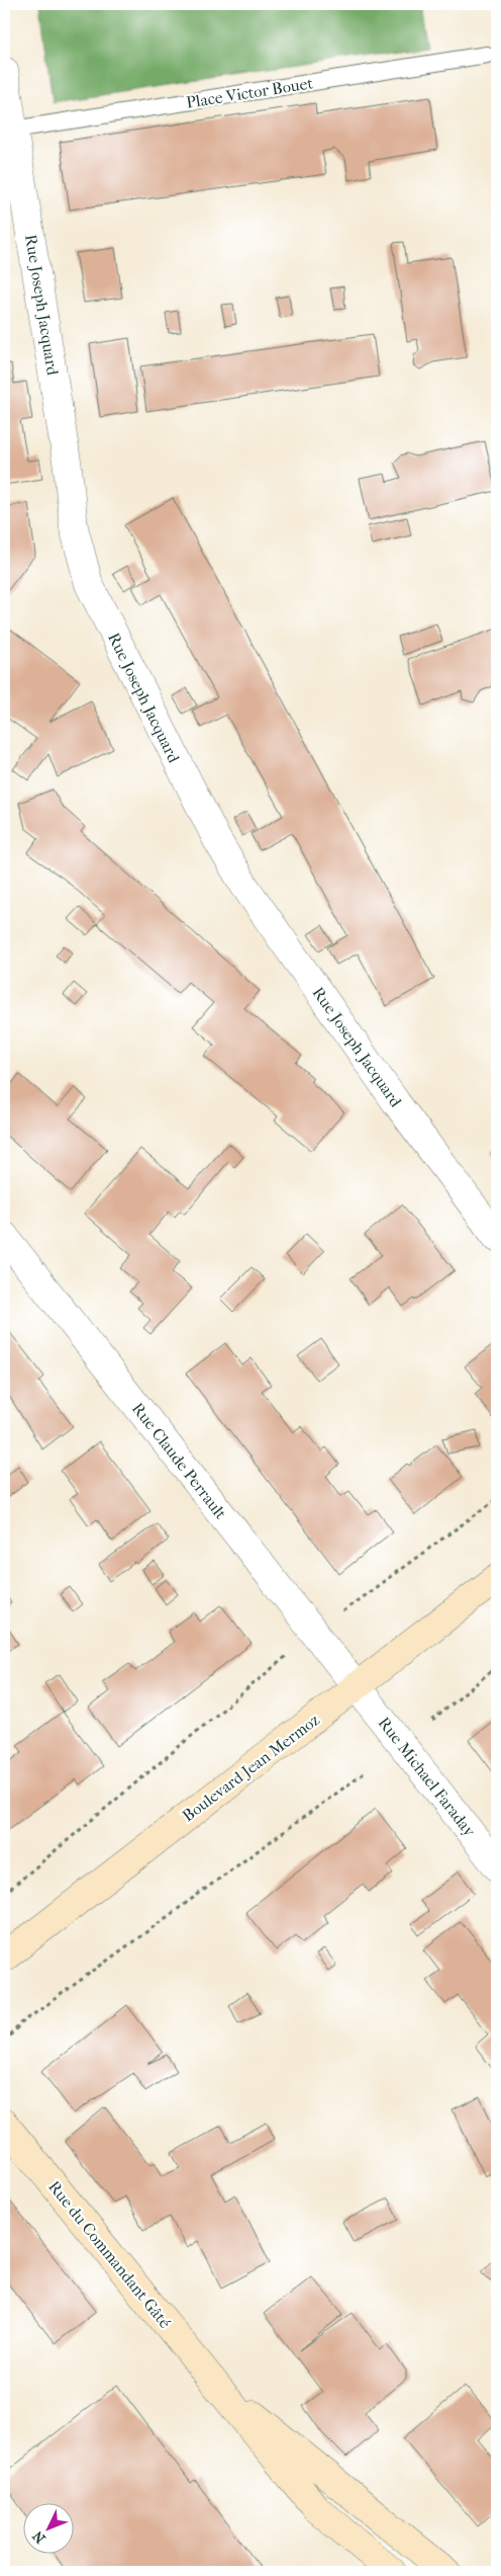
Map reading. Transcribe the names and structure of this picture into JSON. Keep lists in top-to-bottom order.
{
  "streets": {
    "street": [
      "Rue Joseph Jacquard",
      "Rue Claude Perrault",
      "Boulevard Jean Mermoz",
      "Rue Michael Faraday",
      "Rue du Commandant Gâté"
    ],
    "lane": ["Place Victor Bouet"]
  },
  "crossings": [
    ["Place Victor Bouet", "Rue Joseph Jacquard"],
    ["Rue Claude Perrault", "Boulevard Jean Mermoz"],
    ["Rue Claude Perrault", "Rue Michael Faraday"],
    ["Boulevard Jean Mermoz", "Rue Michael Faraday"]
  ],
  "north": "bottom left"
}
